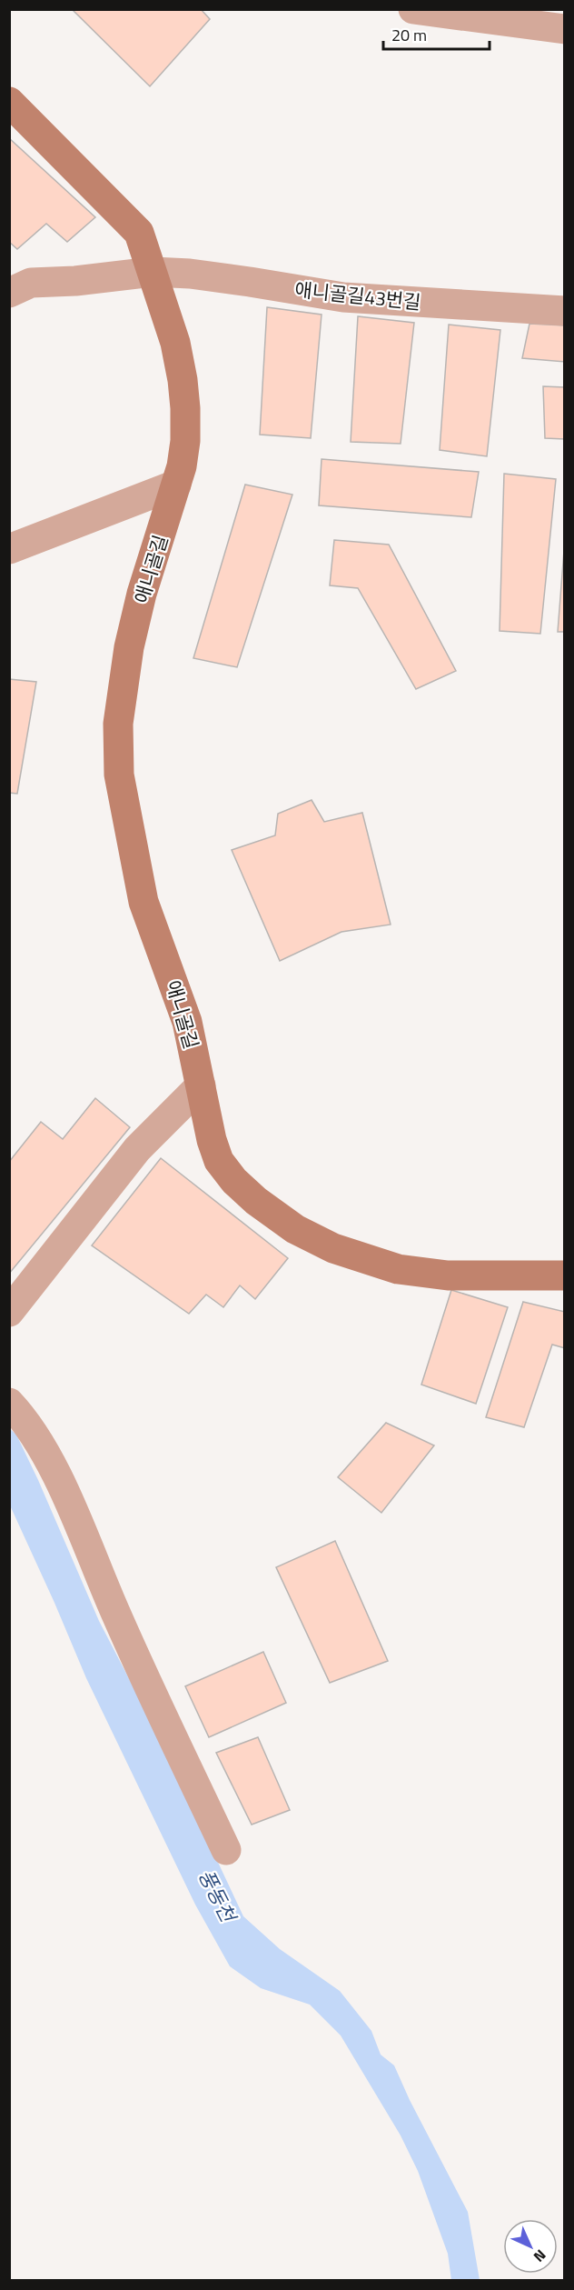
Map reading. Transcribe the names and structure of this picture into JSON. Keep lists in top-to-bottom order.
{
  "streets": {
    "street": ["애니골길43번길", "애니골길"]
  },
  "crossings": [
    ["애니골길43번길", "애니골길"]
  ],
  "water": ["풍동천"],
  "scale_bar": "20 m",
  "north": "bottom right"
}
